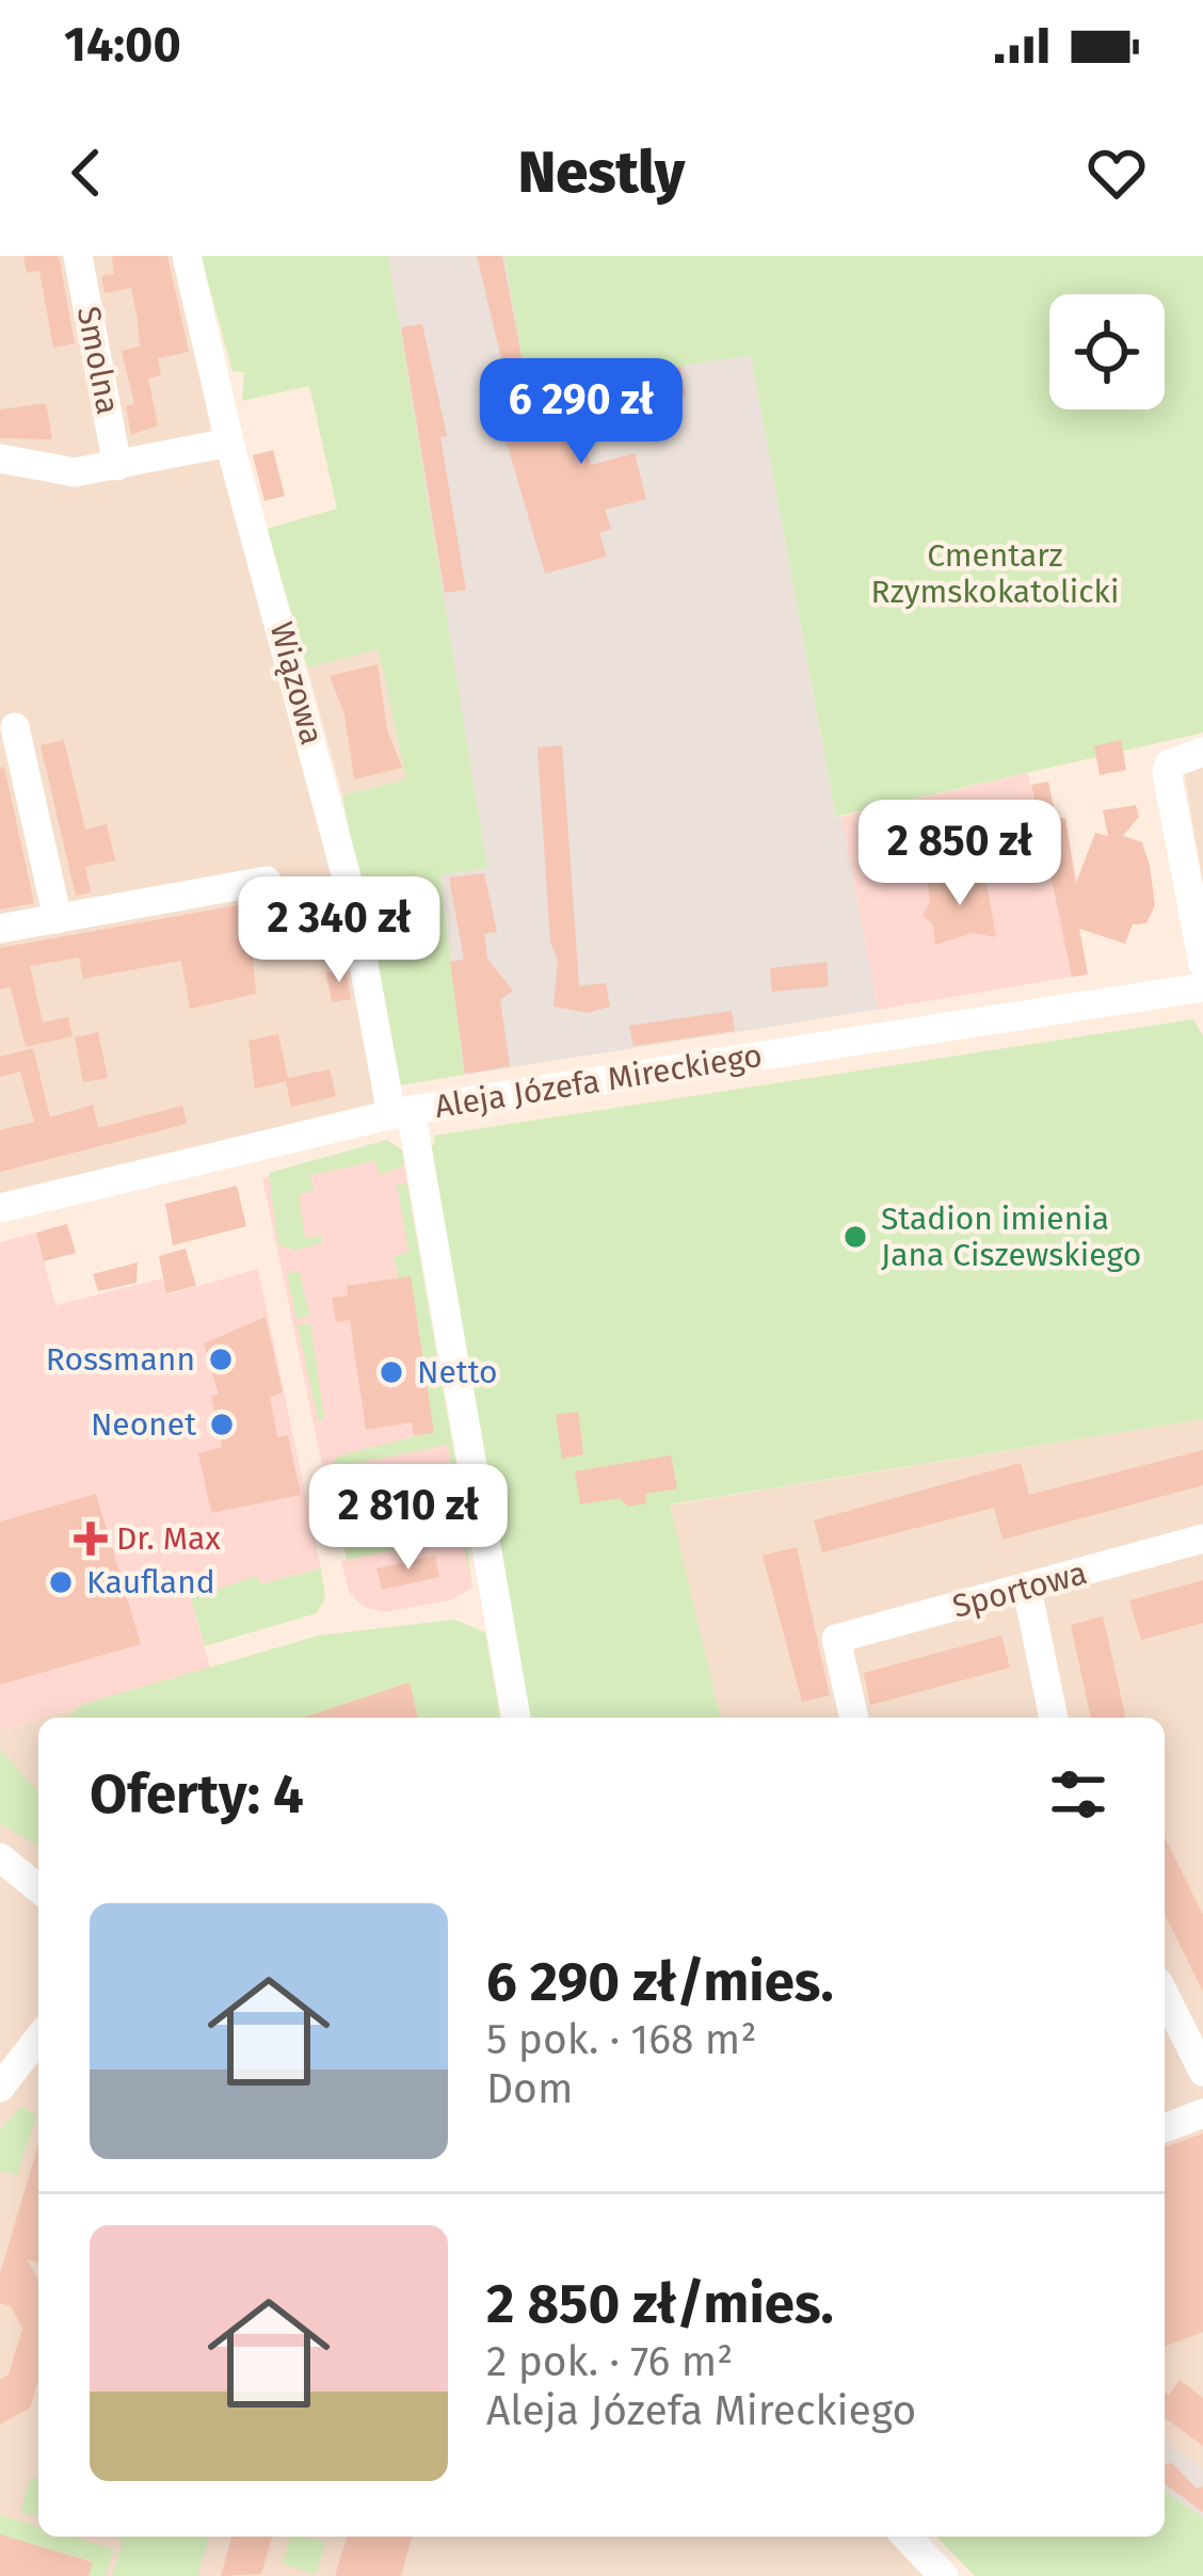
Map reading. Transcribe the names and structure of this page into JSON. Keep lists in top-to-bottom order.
{
  "streets": {
    "street": [
      "Smolna",
      "Wiązowa",
      "Aleja Józefa Mireckiego",
      "Sportowa"
    ]
  },
  "crossings": [
    ["Wiązowa", "Aleja Józefa Mireckiego"]
  ],
  "parks": ["Cmentarz Rzymskokatolicki"],
  "places": {
    "other": [
      "Stadion imienia Jana Ciszewskiego",
      "Rossmann",
      "Netto",
      "Neonet",
      "Kaufland"
    ],
    "health": ["Dr. Max"]
  },
  "page": {
    "status": "14:00",
    "header": "Nestly",
    "price": [
      "6 290 zł",
      "2 850 zł",
      "2 340 zł",
      "2 810 zł"
    ],
    "heading": "Oferty: 4",
    "list": [
      {
        "name": "6 290 zł/mies.",
        "note": "5 pok. · 168 m² · Dom"
      },
      {
        "name": "2 850 zł/mies.",
        "note": "2 pok. · 76 m² · Aleja Józefa Mireckiego"
      }
    ]
  }
}
